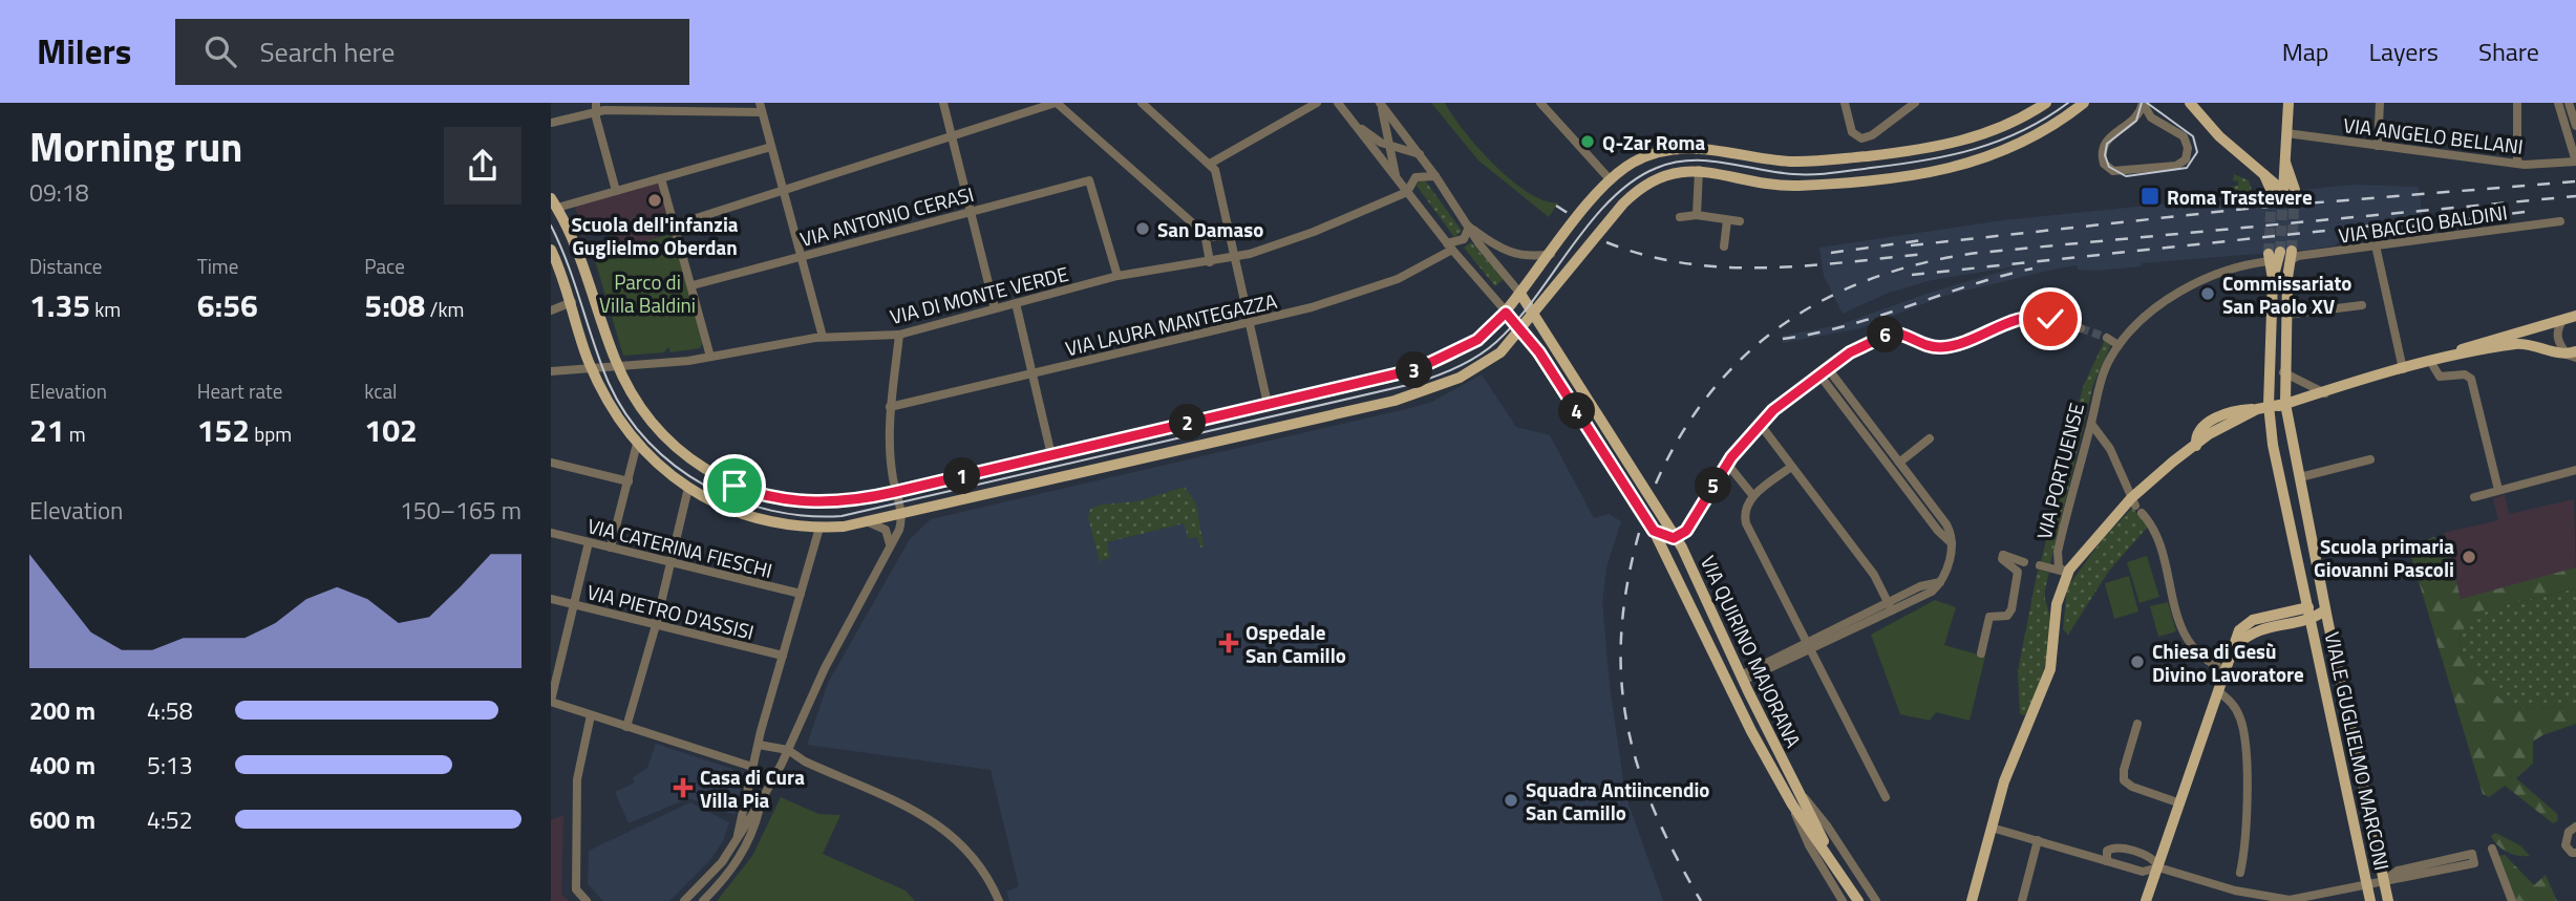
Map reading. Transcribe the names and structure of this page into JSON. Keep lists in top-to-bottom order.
{
  "streets": {
    "main road": ["VIA PORTUENSE", "VIA QUIRINO MAJORANA", "VIALE GUGLIELMO MARCONI"],
    "street": [
      "VIA ANGELO BELLANI",
      "VIA ANTONIO CERASI",
      "VIA BACCIO BALDINI",
      "VIA DI MONTE VERDE",
      "VIA LAURA MANTEGAZZA",
      "VIA CATERINA FIESCHI",
      "VIA PIETRO D'ASSISI"
    ]
  },
  "crossings": [
    ["VIA ANTONIO CERASI", "VIA DI MONTE VERDE"],
    ["VIA BACCIO BALDINI", "VIA PORTUENSE"]
  ],
  "parks": ["Parco di Villa Baldini"],
  "places": {
    "other": [
      "Q-Zar Roma",
      "Scuola dell'infanzia Guglielmo Oberdan",
      "San Damaso",
      "Commissariato San Paolo XV",
      "Scuola primaria Giovanni Pascoli",
      "Chiesa di Gesù Divino Lavoratore",
      "Squadra Antiincendio San Camillo"
    ],
    "transit": ["Roma Trastevere"],
    "health": ["Ospedale San Camillo", "Casa di Cura Villa Pia"]
  },
  "page": {
    "header": "Milers",
    "search": "Search here",
    "nav": ["Map", "Layers", "Share"],
    "heading": ["Morning run", "09:18"],
    "stats": [
      ["Distance", "1.35 km"],
      ["Time", "6:56"],
      ["Pace", "5:08 /km"],
      ["Elevation", "21 m"],
      ["Heart rate", "152 bpm"],
      ["kcal", "102"]
    ],
    "pins": [
      "6",
      "3",
      "4",
      "2",
      "1",
      "5"
    ],
    "chart": ["Elevation", "150–165 m"],
    "list": [
      {
        "name": "200 m",
        "note": "4:58"
      },
      {
        "name": "400 m",
        "note": "5:13"
      },
      {
        "name": "600 m",
        "note": "4:52"
      }
    ]
  }
}
